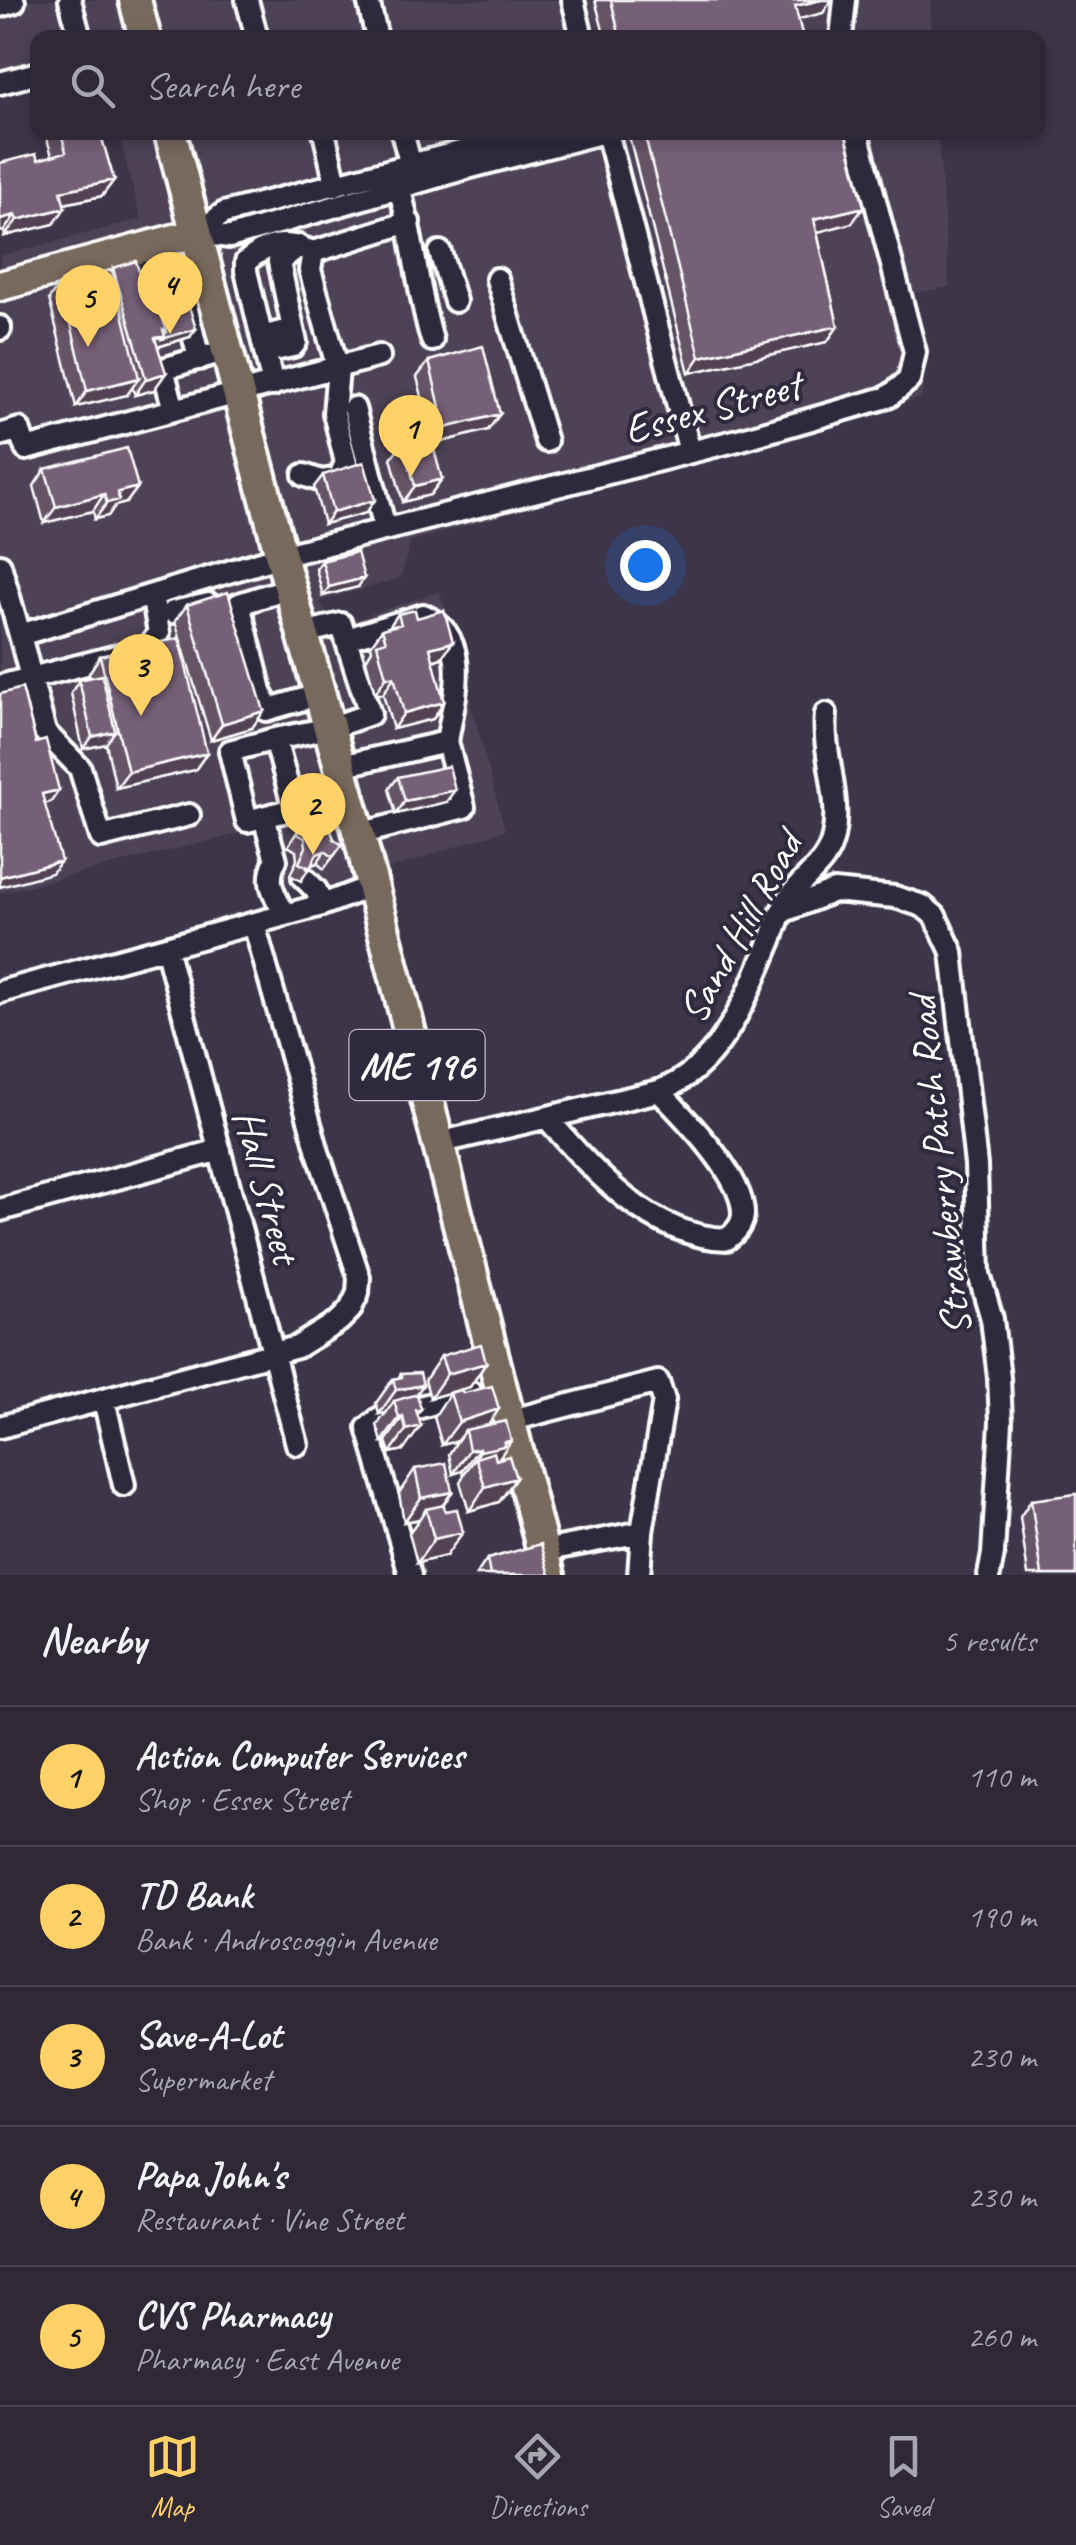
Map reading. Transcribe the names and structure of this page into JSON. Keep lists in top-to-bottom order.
{
  "streets": {
    "highway": ["ME 196"],
    "street": [
      "Essex Street",
      "Sand Hill Road",
      "Strawberry Patch Road",
      "Hall Street"
    ]
  },
  "crossings": [
    ["Essex Street", "ME 196"],
    ["Sand Hill Road", "ME 196"],
    ["Sand Hill Road", "Strawberry Patch Road"]
  ],
  "page": {
    "search": "Search here",
    "pins": [
      "4",
      "5",
      "1",
      "3",
      "2"
    ],
    "heading": ["Nearby", "5 results"],
    "list": [
      {
        "mark": "1",
        "name": "Action Computer Services",
        "note": "Shop · Essex Street",
        "value": "110 m"
      },
      {
        "mark": "2",
        "name": "TD Bank",
        "note": "Bank · Androscoggin Avenue",
        "value": "190 m"
      },
      {
        "mark": "3",
        "name": "Save-A-Lot",
        "note": "Supermarket",
        "value": "230 m"
      },
      {
        "mark": "4",
        "name": "Papa John's",
        "note": "Restaurant · Vine Street",
        "value": "230 m"
      },
      {
        "mark": "5",
        "name": "CVS Pharmacy",
        "note": "Pharmacy · East Avenue",
        "value": "260 m"
      }
    ],
    "nav": ["Map", "Directions", "Saved"]
  }
}
